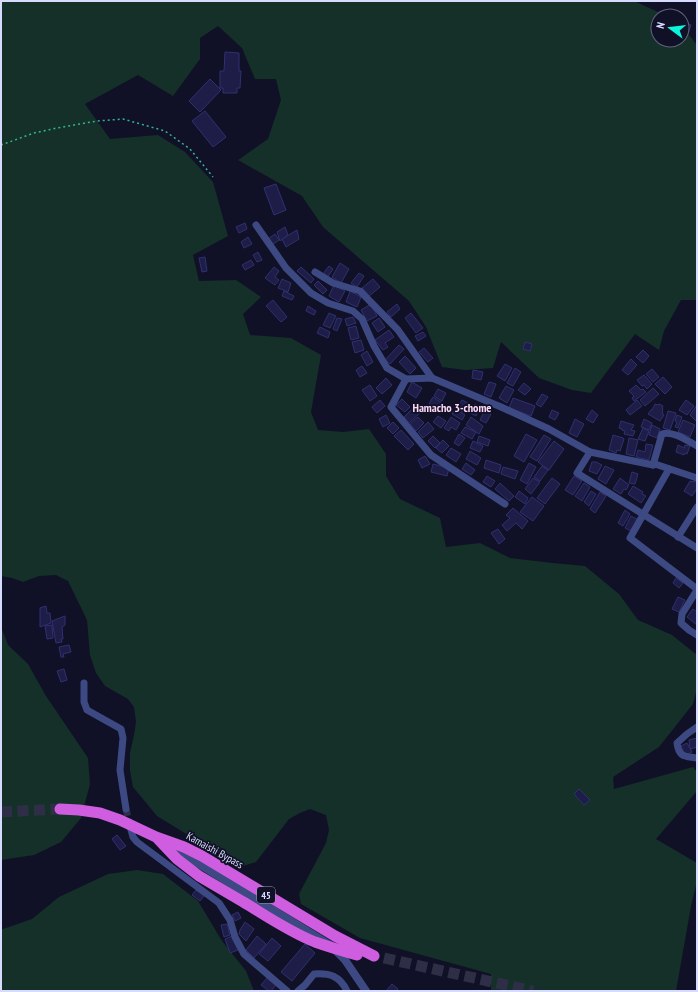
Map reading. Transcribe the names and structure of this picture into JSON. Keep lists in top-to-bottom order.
{
  "streets": {
    "highway": ["Kamaishi Bypass", "45"]
  },
  "crossings": [
    ["Kamaishi Bypass", "45"]
  ],
  "districts": ["Hamacho 3-chome"],
  "north": "left"
}
